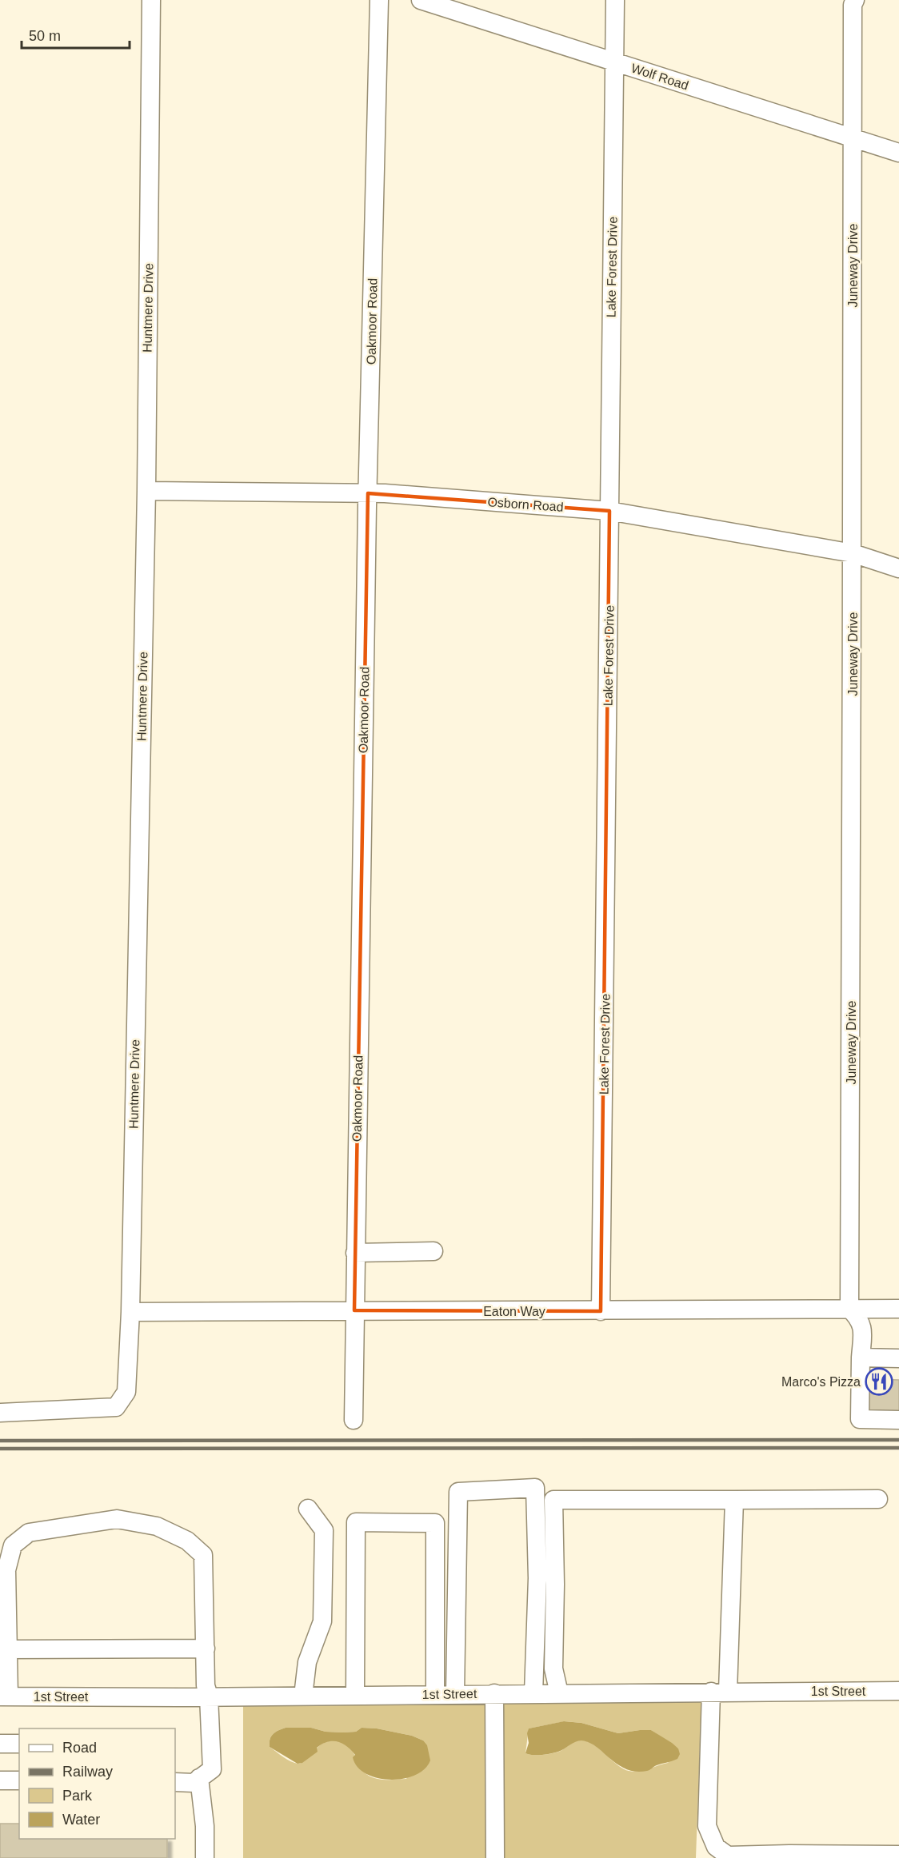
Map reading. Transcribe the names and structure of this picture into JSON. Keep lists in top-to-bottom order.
{
  "streets": {
    "street": [
      "Wolf Road",
      "Juneway Drive",
      "Lake Forest Drive",
      "Huntmere Drive",
      "Oakmoor Road",
      "Osborn Road",
      "Eaton Way",
      "1st Street"
    ]
  },
  "crossings": [
    ["Wolf Road", "Juneway Drive"],
    ["Wolf Road", "Lake Forest Drive"],
    ["Juneway Drive", "Osborn Road"],
    ["Juneway Drive", "Eaton Way"],
    ["Lake Forest Drive", "Osborn Road"],
    ["Lake Forest Drive", "Eaton Way"],
    ["Huntmere Drive", "Osborn Road"],
    ["Huntmere Drive", "Eaton Way"],
    ["Oakmoor Road", "Osborn Road"],
    ["Oakmoor Road", "Eaton Way"]
  ],
  "places": {
    "restaurant": ["Marco's Pizza"]
  },
  "legend": [
    "Road",
    "Railway",
    "Park",
    "Water"
  ],
  "scale_bar": "50 m"
}
